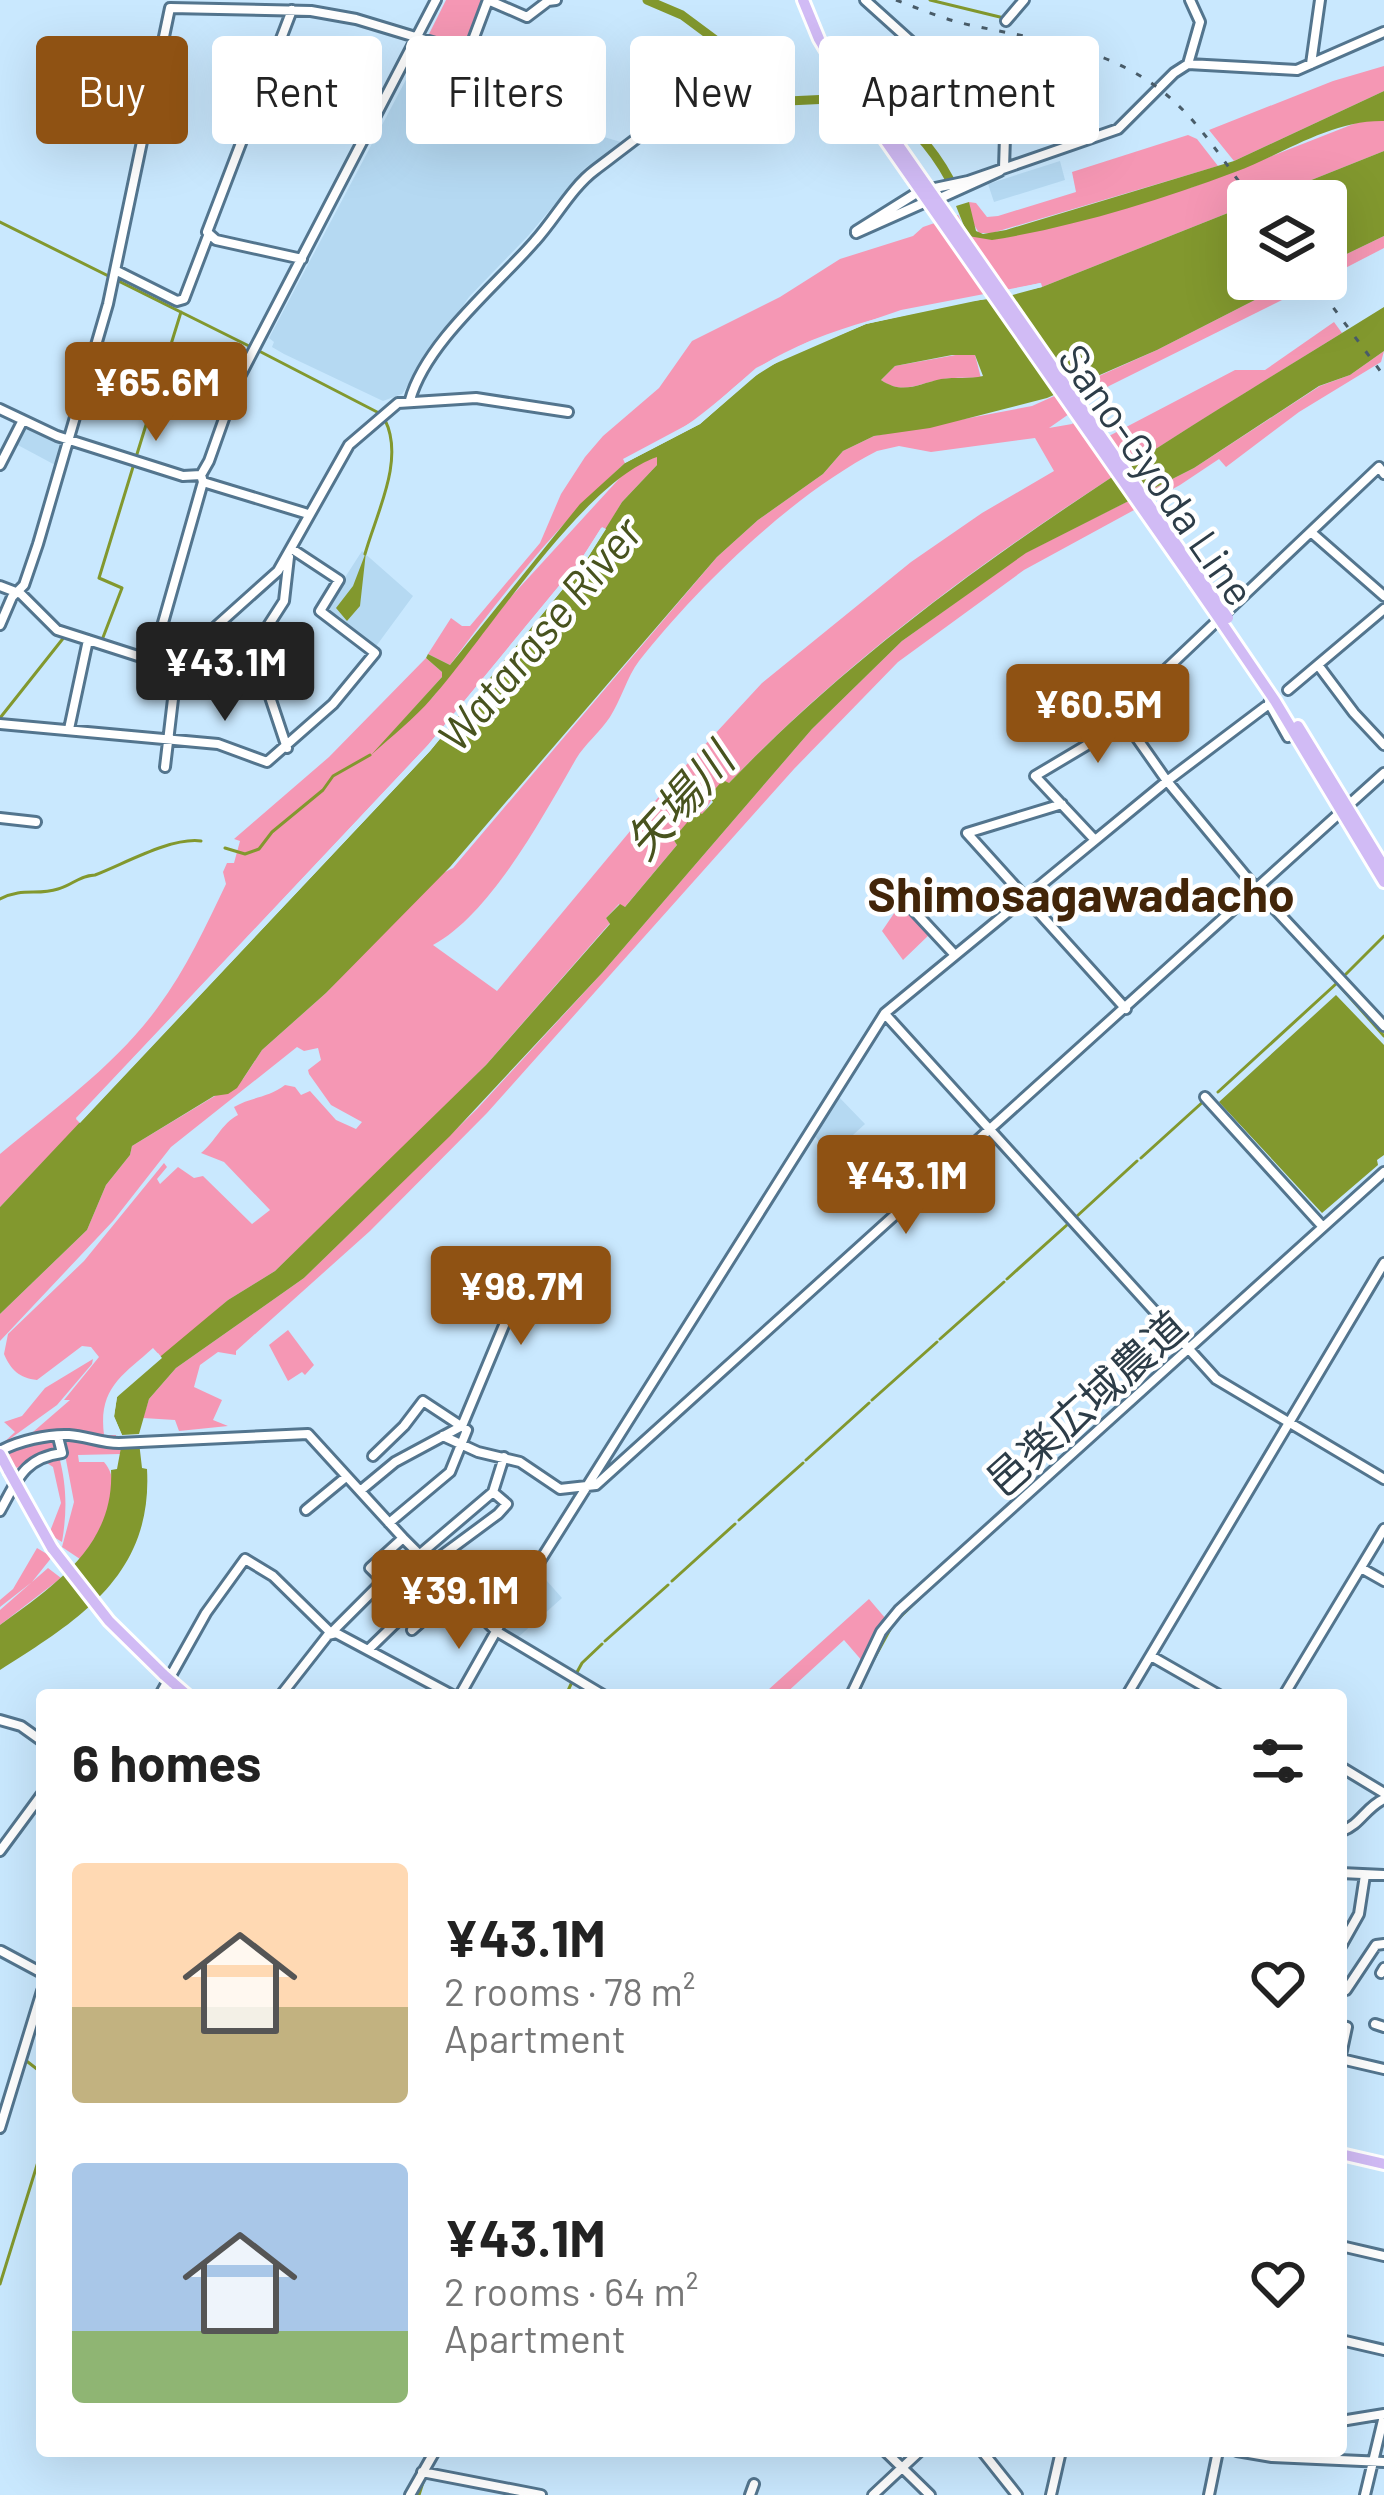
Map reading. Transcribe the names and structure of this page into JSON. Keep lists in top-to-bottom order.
{
  "streets": {
    "main road": ["Sano-Gyoda Line"],
    "street": ["邑楽広域農道"]
  },
  "districts": ["Shimosagawadacho"],
  "water": ["Watarase River", "矢場川"],
  "page": {
    "chip": [
      "Buy",
      "Rent",
      "Filters",
      "New",
      "Apartment"
    ],
    "price": [
      "¥65.6M",
      "¥43.1M",
      "¥60.5M",
      "¥43.1M",
      "¥98.7M",
      "¥39.1M"
    ],
    "heading": "6 homes",
    "list": [
      {
        "name": "¥43.1M",
        "note": "2 rooms · 78 m² · Apartment"
      },
      {
        "name": "¥43.1M",
        "note": "2 rooms · 64 m² · Apartment"
      }
    ]
  }
}
